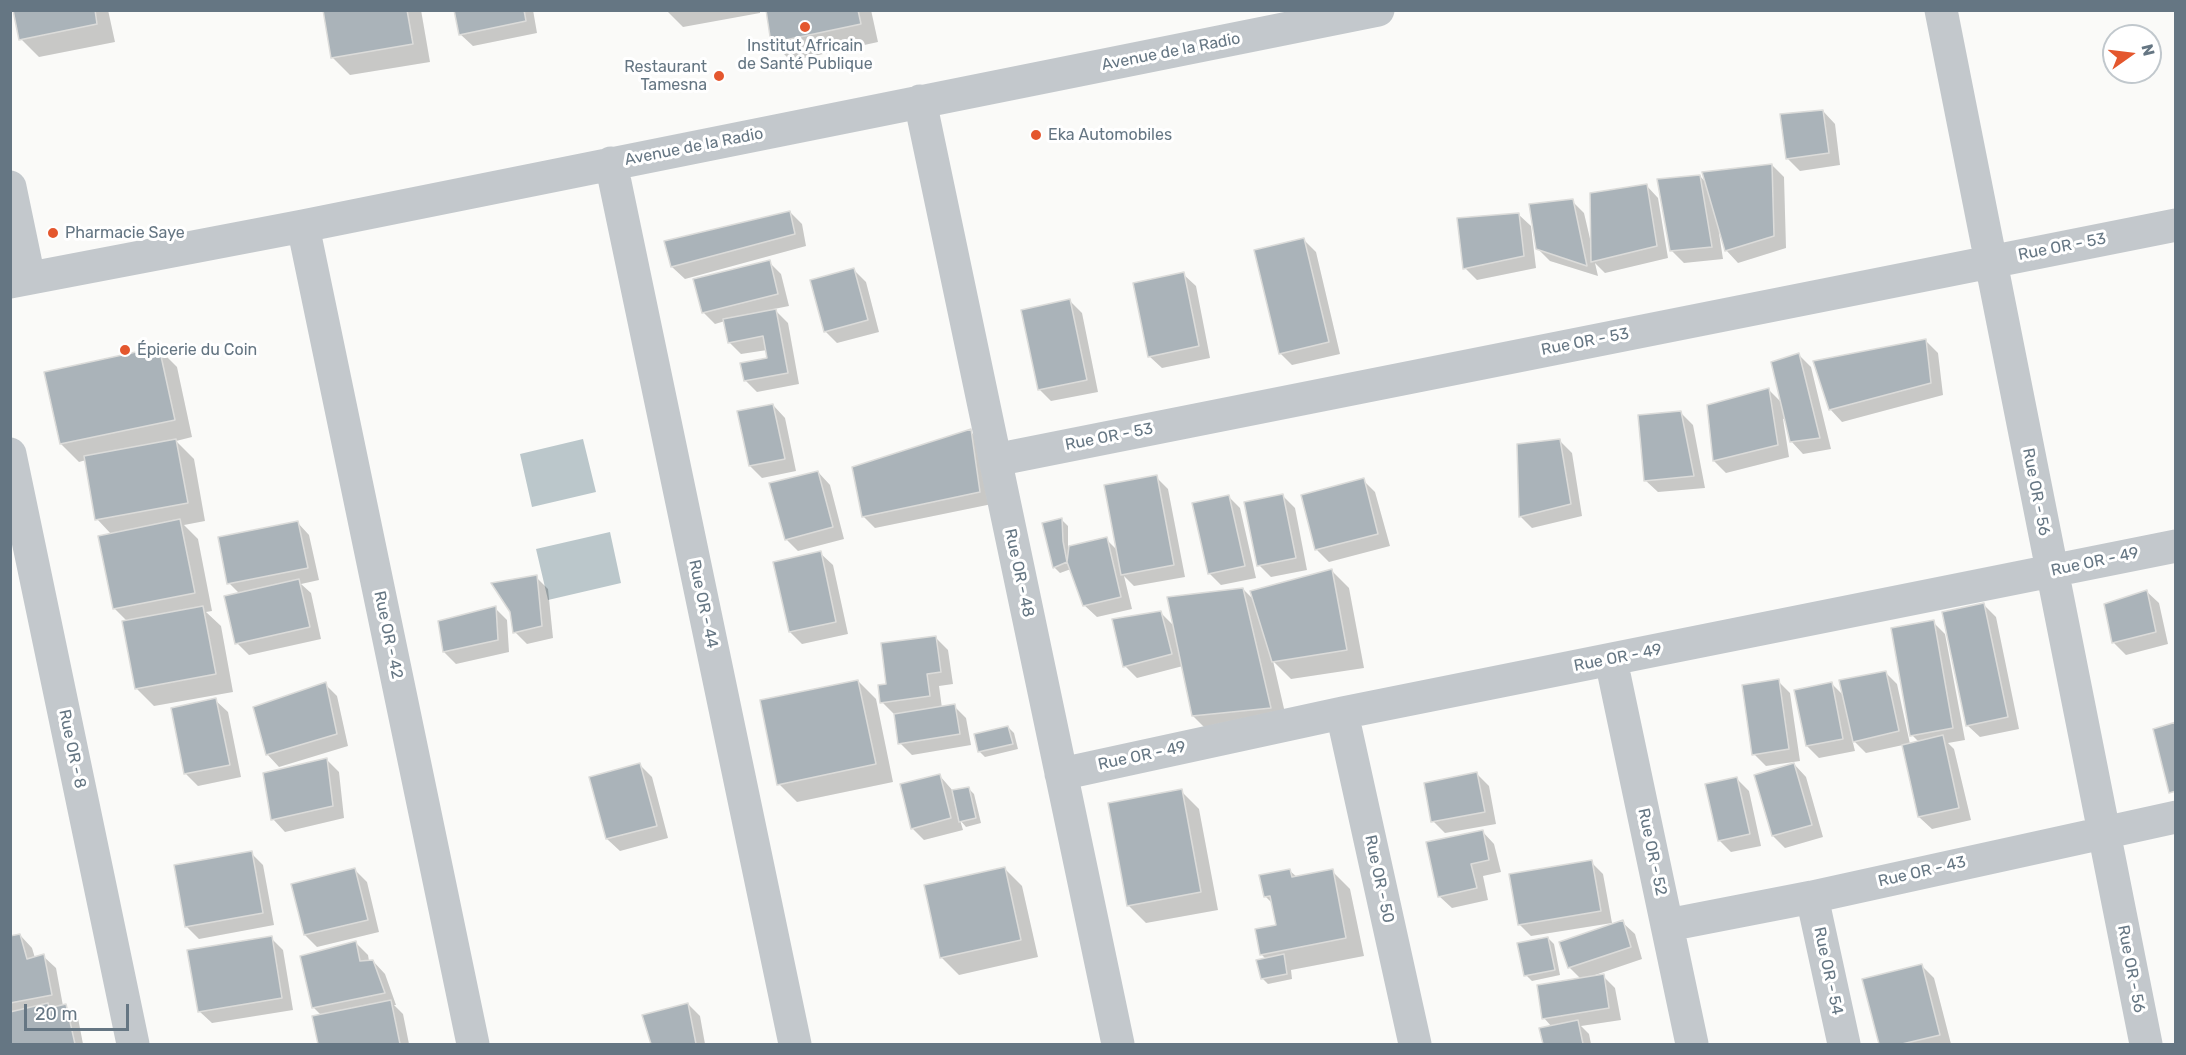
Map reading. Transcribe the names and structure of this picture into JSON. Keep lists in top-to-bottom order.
{
  "streets": {
    "street": [
      "Avenue de la Radio",
      "Rue OR - 53",
      "Rue OR - 56",
      "Rue OR - 49",
      "Rue OR - 48",
      "Rue OR - 44",
      "Rue OR - 42",
      "Rue OR - 8",
      "Rue OR - 52",
      "Rue OR - 43",
      "Rue OR - 50",
      "Rue OR - 54"
    ]
  },
  "crossings": [
    ["Avenue de la Radio", "Rue OR - 48"],
    ["Avenue de la Radio", "Rue OR - 44"],
    ["Avenue de la Radio", "Rue OR - 42"],
    ["Rue OR - 53", "Rue OR - 56"],
    ["Rue OR - 53", "Rue OR - 48"],
    ["Rue OR - 56", "Rue OR - 49"],
    ["Rue OR - 56", "Rue OR - 43"],
    ["Rue OR - 49", "Rue OR - 48"],
    ["Rue OR - 49", "Rue OR - 52"],
    ["Rue OR - 49", "Rue OR - 50"],
    ["Rue OR - 52", "Rue OR - 43"],
    ["Rue OR - 43", "Rue OR - 54"]
  ],
  "places": [
    "Institut Africain de Santé Publique",
    "Restaurant Tamesna",
    "Eka Automobiles",
    "Pharmacie Saye",
    "Épicerie du Coin"
  ],
  "scale_bar": "20 m",
  "north": "right"
}
